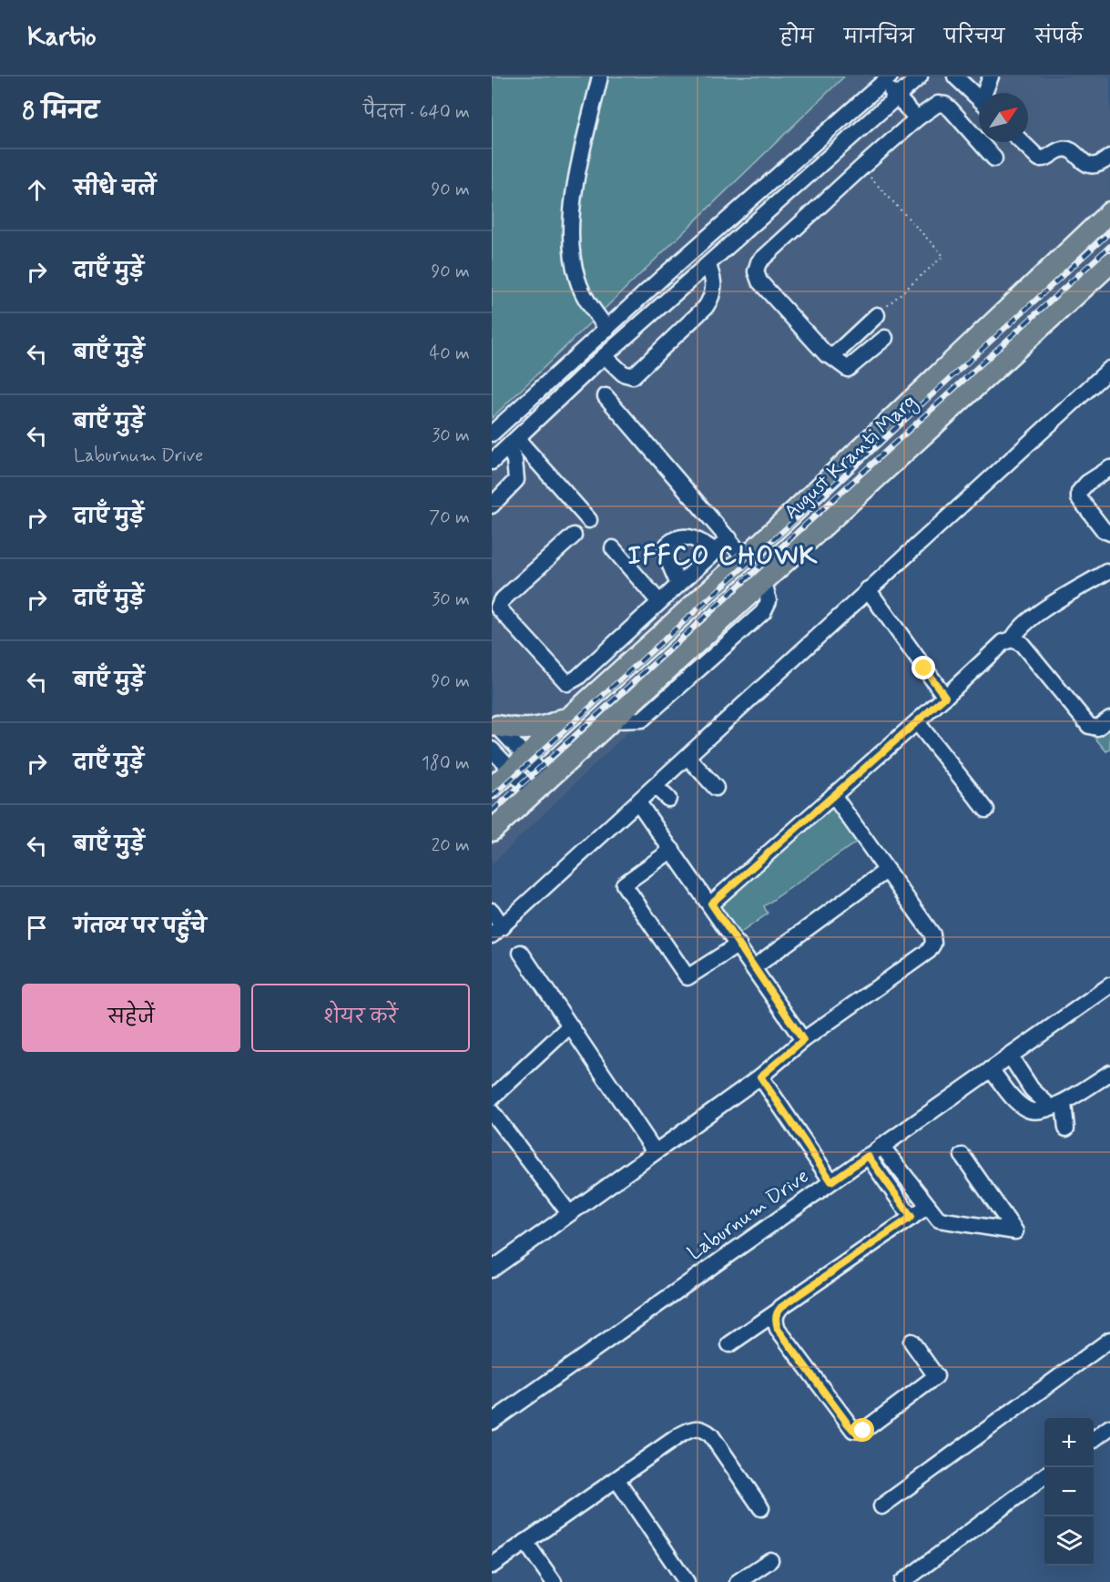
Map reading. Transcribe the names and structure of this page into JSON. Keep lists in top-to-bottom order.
{
  "streets": {
    "main road": ["August Kranti Marg"],
    "street": ["Laburnum Drive"]
  },
  "districts": ["IFFCO CHOWK"],
  "north": "top right",
  "page": {
    "header": "Kartio",
    "nav": [
      "होम",
      "मानचित्र",
      "परिचय",
      "संपर्क"
    ],
    "heading": ["8 मिनट", "पैदल · 640 m"],
    "list": [
      ["सीधे चलें", "90 m"],
      ["दाएँ मुड़ें", "90 m"],
      ["बाएँ मुड़ें", "40 m"],
      ["बाएँ मुड़ें", "Laburnum Drive", "30 m"],
      ["दाएँ मुड़ें", "70 m"],
      ["दाएँ मुड़ें", "30 m"],
      ["बाएँ मुड़ें", "90 m"],
      ["दाएँ मुड़ें", "180 m"],
      ["बाएँ मुड़ें", "20 m"],
      "गंतव्य पर पहुँचे"
    ],
    "buttons": ["सहेजें", "शेयर करें"],
    "map_buttons": ["+", "−"]
  }
}
